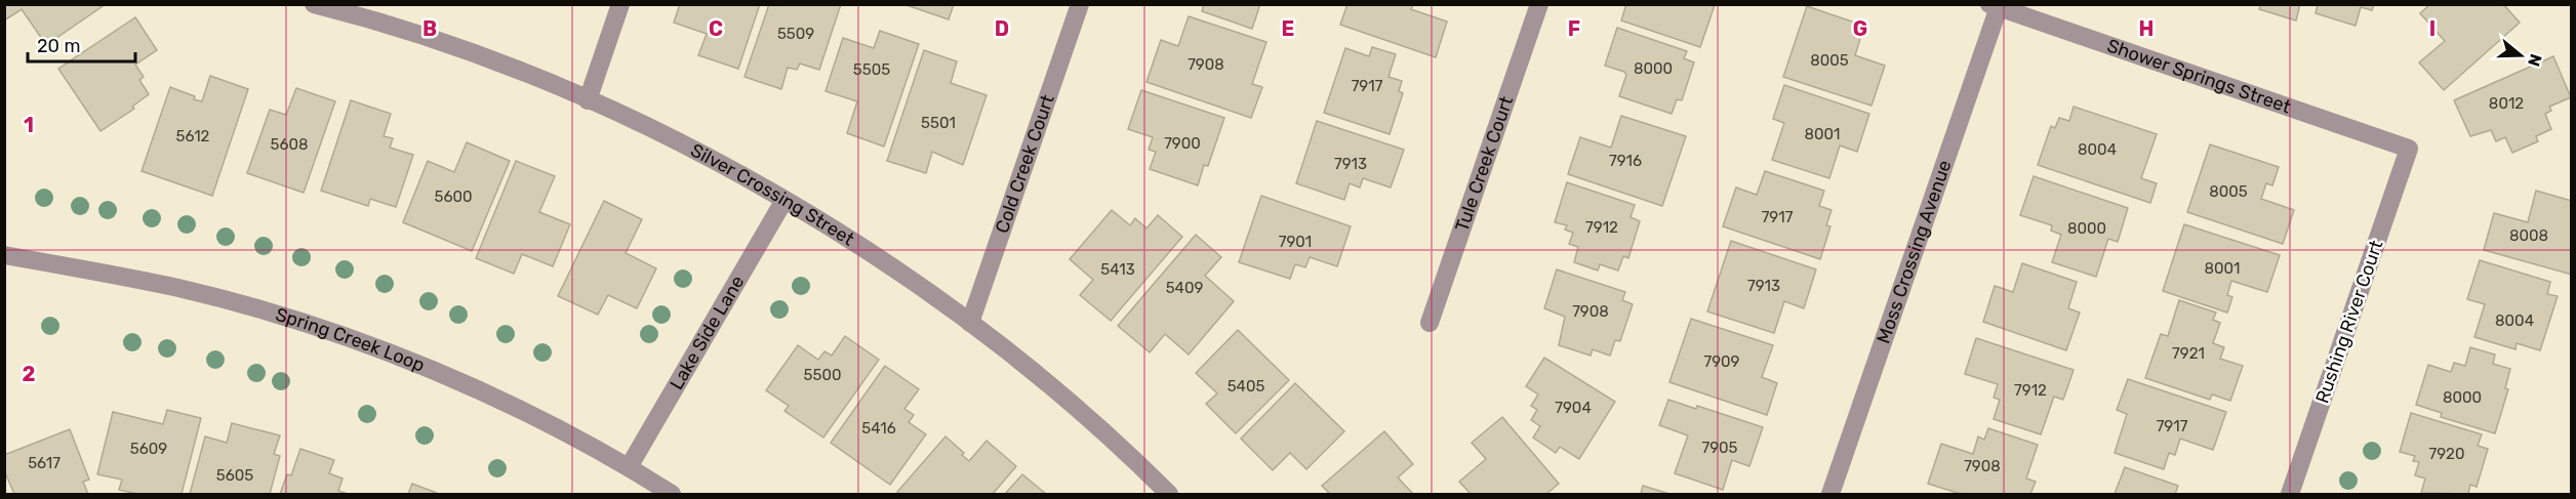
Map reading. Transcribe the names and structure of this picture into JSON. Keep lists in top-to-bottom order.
{
  "streets": {
    "street": [
      "Shower Springs Street",
      "Cold Creek Court",
      "Tule Creek Court",
      "Silver Crossing Street",
      "Moss Crossing Avenue",
      "Rushing River Court",
      "Lake Side Lane",
      "Spring Creek Loop"
    ]
  },
  "crossings": [
    ["Shower Springs Street", "Moss Crossing Avenue"],
    ["Shower Springs Street", "Rushing River Court"],
    ["Cold Creek Court", "Silver Crossing Street"],
    ["Silver Crossing Street", "Lake Side Lane"],
    ["Lake Side Lane", "Spring Creek Loop"]
  ],
  "house_numbers": [
    "5509",
    "8005",
    "7908",
    "8000",
    "5505",
    "7917",
    "8012",
    "5501",
    "8001",
    "5612",
    "7900",
    "5608",
    "8004",
    "7916",
    "7913",
    "8005",
    "5600",
    "7917",
    "7912",
    "8000",
    "8008",
    "7901",
    "8001",
    "5413",
    "7913",
    "5409",
    "7908",
    "8004",
    "7921",
    "7909",
    "5500",
    "5405",
    "7912",
    "8000",
    "7904",
    "7917",
    "5416",
    "7905",
    "5609",
    "7920",
    "5617",
    "7908",
    "5605"
  ],
  "scale_bar": "20 m",
  "north": "right",
  "grid": {
    "columns": [
      "B",
      "C",
      "D",
      "E",
      "F",
      "G",
      "H",
      "I"
    ],
    "rows": ["1", "2"]
  }
}
